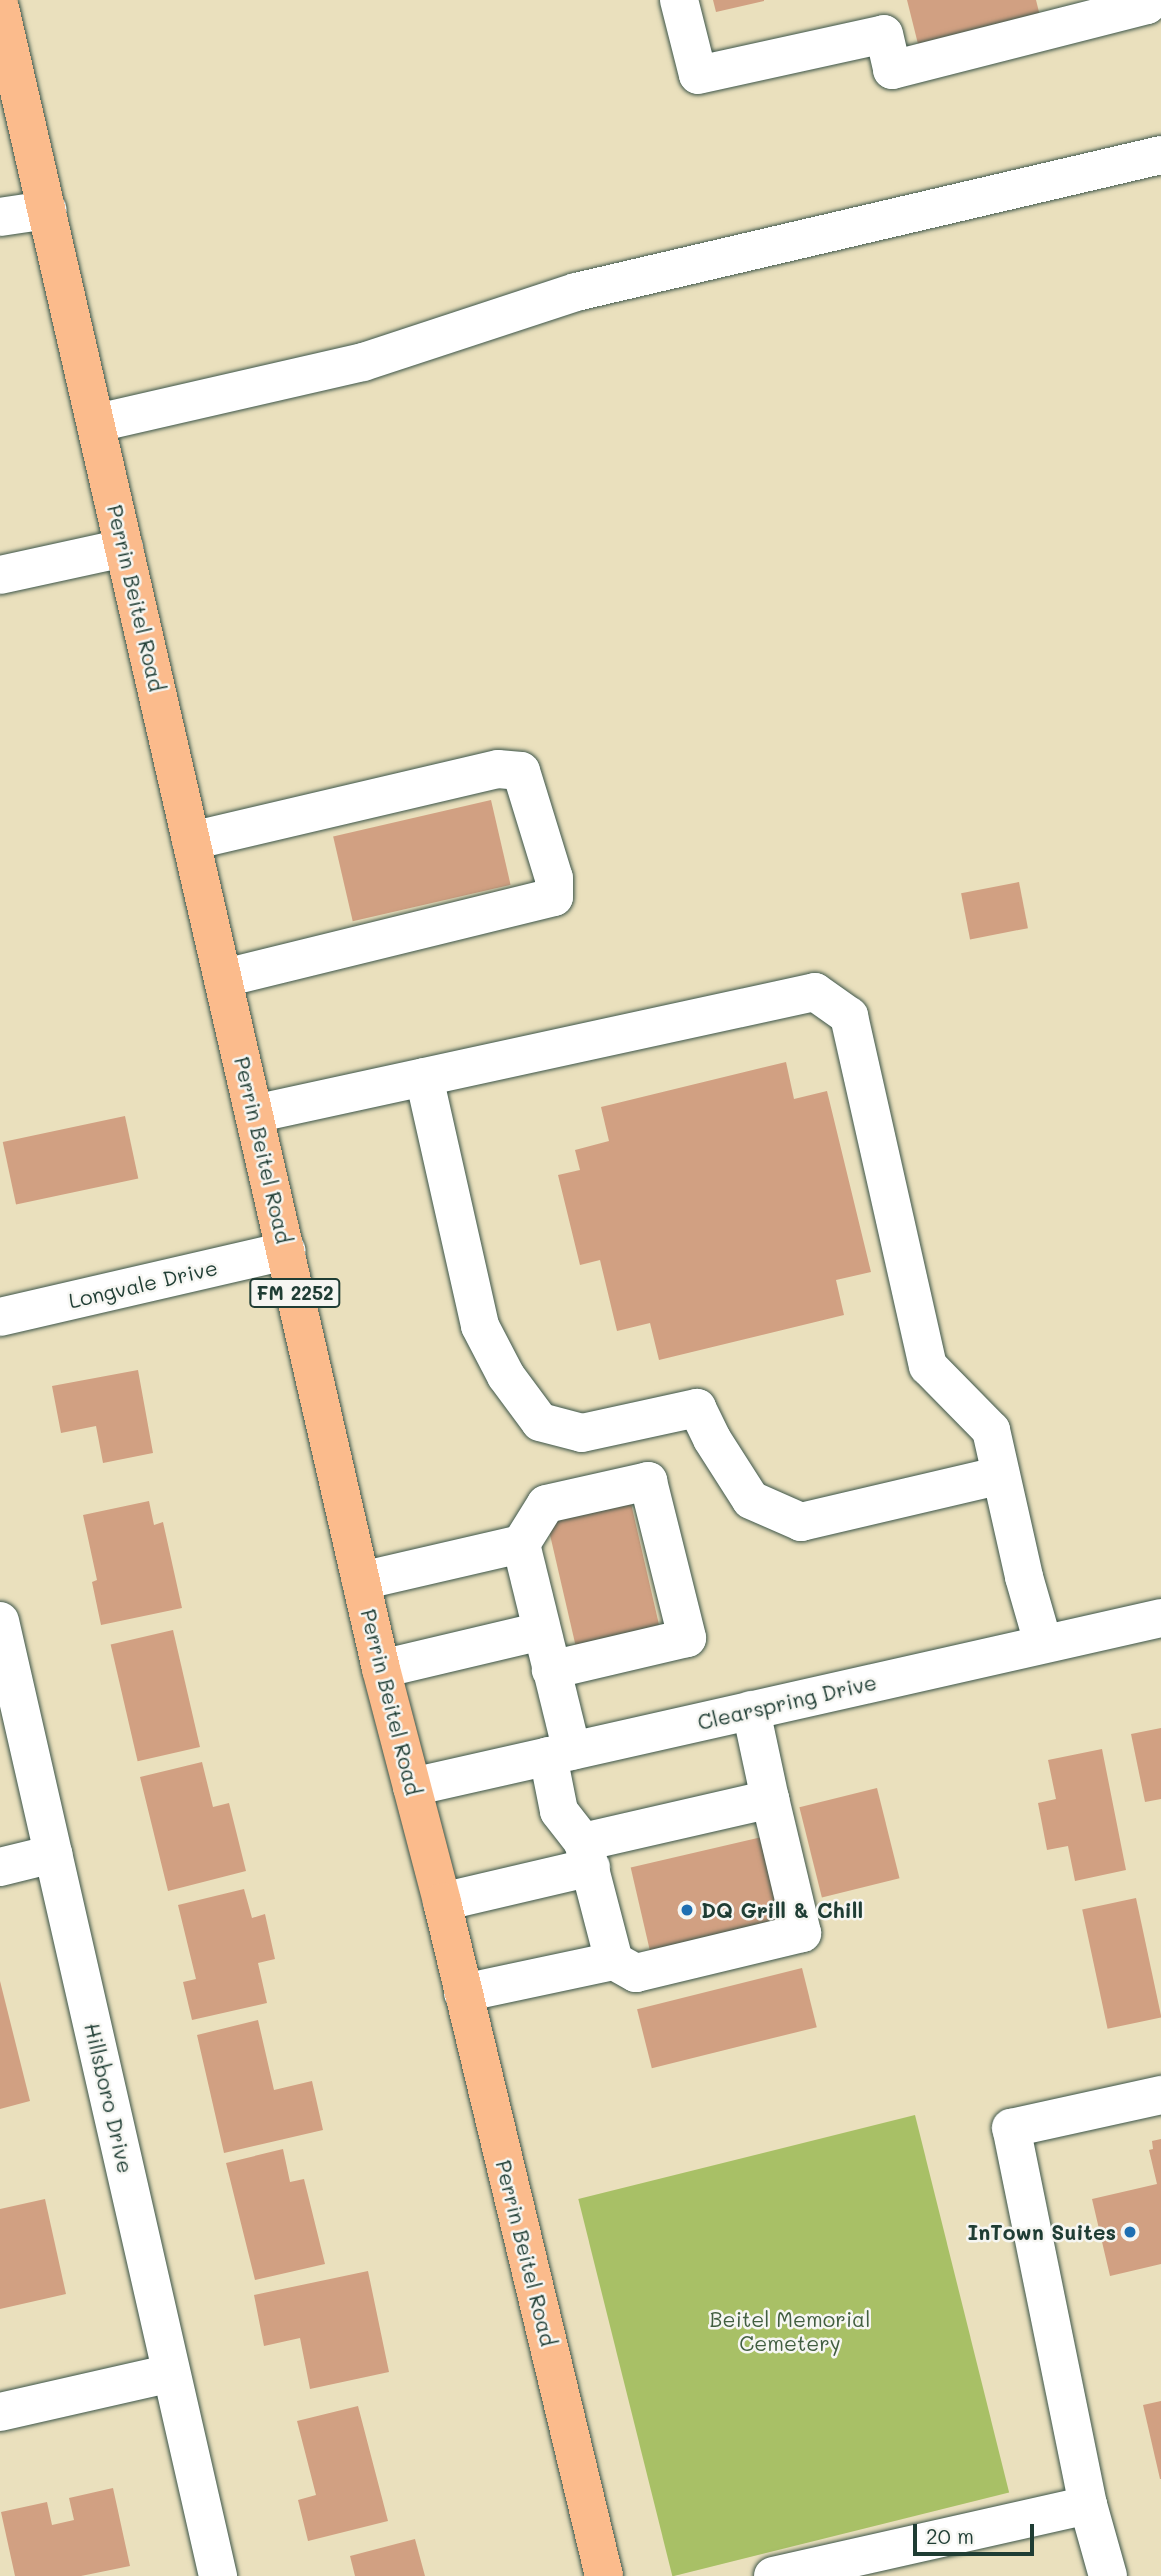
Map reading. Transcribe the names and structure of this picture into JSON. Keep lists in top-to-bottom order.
{
  "streets": {
    "main road": ["Perrin Beitel Road", "FM 2252"],
    "street": ["Longvale Drive", "Clearspring Drive", "Hillsboro Drive"]
  },
  "crossings": [
    ["Perrin Beitel Road", "Longvale Drive"],
    ["Perrin Beitel Road", "Clearspring Drive"]
  ],
  "parks": ["Beitel Memorial Cemetery"],
  "places": ["DQ Grill & Chill", "InTown Suites"],
  "scale_bar": "20 m"
}
